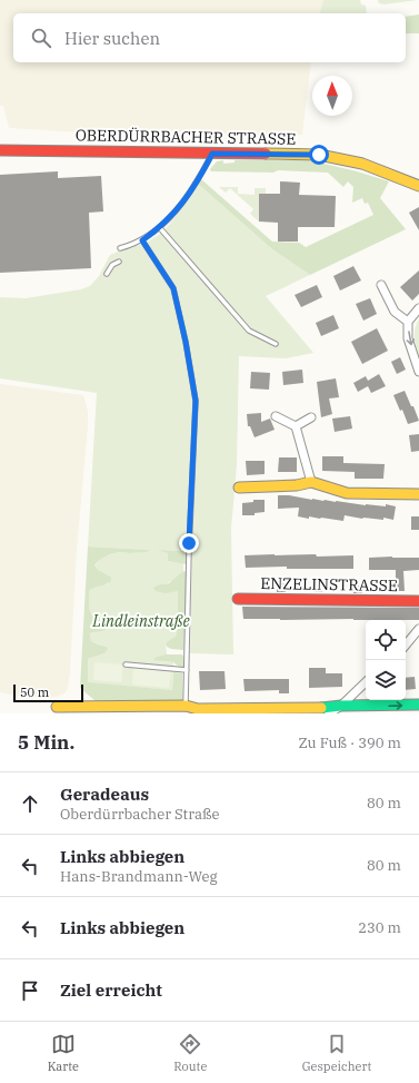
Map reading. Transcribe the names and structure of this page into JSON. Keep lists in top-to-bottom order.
{
  "streets": {
    "street": ["OBERDÜRRBACHER STRASSE", "ENZELINSTRASSE"]
  },
  "parks": ["Lindleinstraße"],
  "scale_bar": "50 m",
  "north": "top",
  "page": {
    "search": "Hier suchen",
    "scale": "50 m",
    "heading": ["5 Min.", "Zu Fuß · 390 m"],
    "list": [
      ["Geradeaus", "Oberdürrbacher Straße", "80 m"],
      ["Links abbiegen", "Hans-Brandmann-Weg", "80 m"],
      ["Links abbiegen", "230 m"],
      "Ziel erreicht"
    ],
    "nav": ["Karte", "Route", "Gespeichert"]
  }
}
